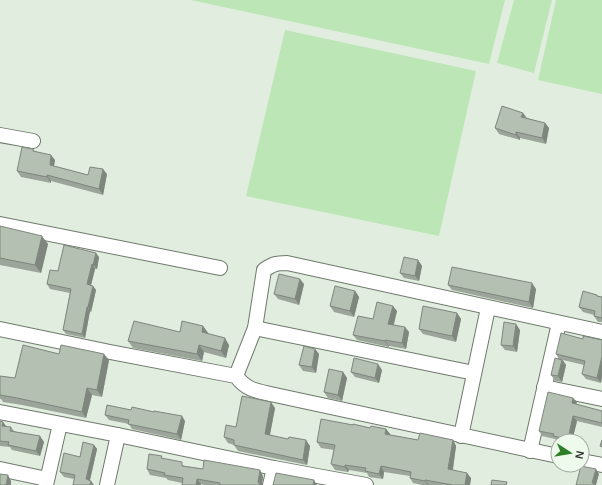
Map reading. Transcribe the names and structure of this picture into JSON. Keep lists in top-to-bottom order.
{
  "north": "right"
}
